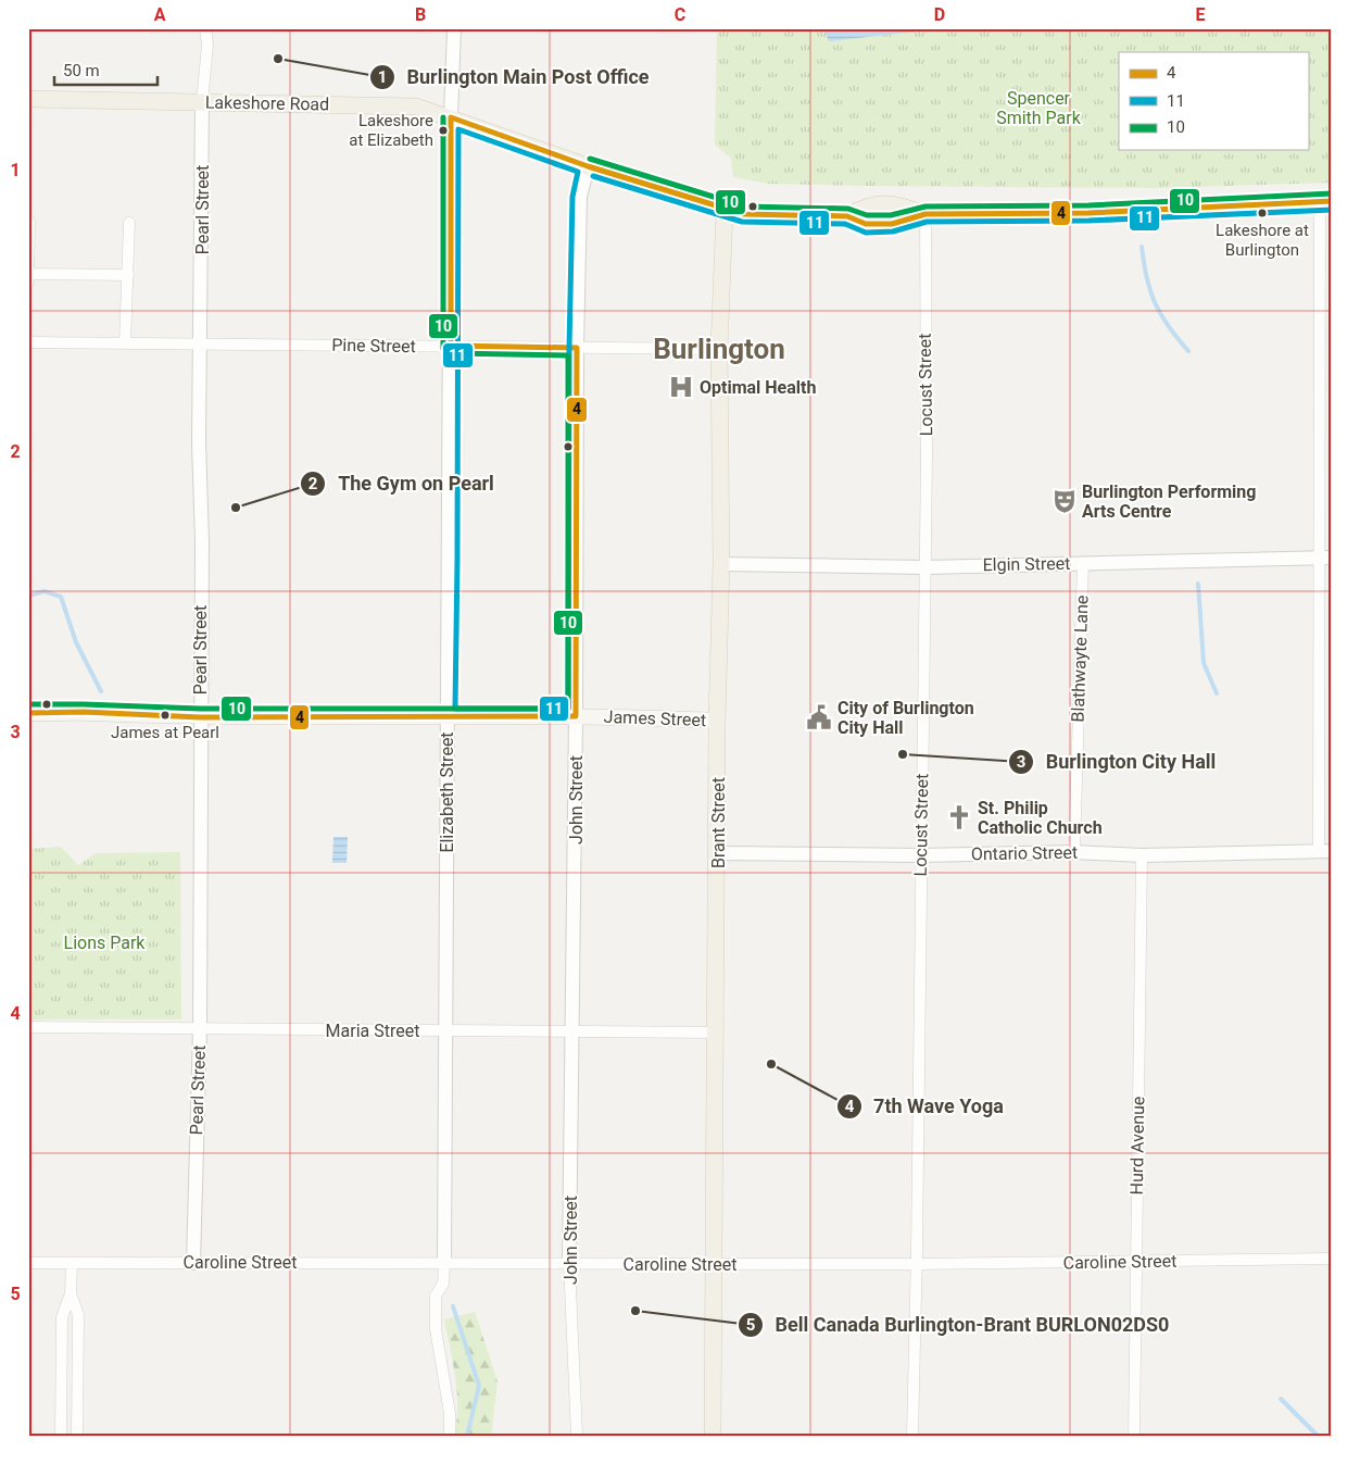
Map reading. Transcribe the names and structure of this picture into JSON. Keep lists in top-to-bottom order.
{
  "streets": {
    "main road": ["Lakeshore Road", "James Street", "Brant Street"],
    "street": [
      "Pearl Street",
      "Pine Street",
      "Locust Street",
      "Elgin Street",
      "Blathwayte Lane",
      "Elizabeth Street",
      "John Street",
      "Ontario Street",
      "Maria Street",
      "Hurd Avenue",
      "Caroline Street"
    ]
  },
  "crossings": [
    ["Lakeshore Road", "Pearl Street"],
    ["Lakeshore Road", "Locust Street"],
    ["Lakeshore Road", "Elizabeth Street"],
    ["Lakeshore Road", "John Street"],
    ["Lakeshore Road", "Brant Street"],
    ["Pearl Street", "Pine Street"],
    ["Pearl Street", "James Street"],
    ["Pearl Street", "Maria Street"],
    ["Pearl Street", "Caroline Street"],
    ["Pine Street", "Elizabeth Street"],
    ["Pine Street", "John Street"],
    ["Pine Street", "Brant Street"],
    ["Locust Street", "Elgin Street"],
    ["Locust Street", "Ontario Street"],
    ["Locust Street", "Caroline Street"],
    ["Elgin Street", "Blathwayte Lane"],
    ["Elgin Street", "Brant Street"],
    ["Blathwayte Lane", "Ontario Street"],
    ["James Street", "Elizabeth Street"],
    ["James Street", "John Street"],
    ["James Street", "Brant Street"],
    ["Elizabeth Street", "Maria Street"],
    ["Elizabeth Street", "Caroline Street"],
    ["John Street", "Maria Street"],
    ["John Street", "Caroline Street"],
    ["Brant Street", "Ontario Street"],
    ["Brant Street", "Maria Street"],
    ["Brant Street", "Caroline Street"],
    ["Ontario Street", "Hurd Avenue"],
    ["Hurd Avenue", "Caroline Street"]
  ],
  "districts": ["Burlington"],
  "parks": ["Spencer Smith Park", "Lions Park"],
  "places": {
    "other": [
      "Burlington Main Post Office",
      "Lakeshore at Elizabeth",
      "Lakeshore at Burlington",
      "The Gym on Pearl",
      "James at Pearl",
      "Burlington City Hall",
      "7th Wave Yoga",
      "Bell Canada Burlington-Brant BURLON02DS0"
    ],
    "hospital": ["Optimal Health"],
    "theatre": ["Burlington Performing Arts Centre"],
    "public building": ["City of Burlington City Hall"],
    "church": ["St. Philip Catholic Church"]
  },
  "lines": ["transit line 4", "transit line 10", "transit line 11"],
  "legend": ["4", "11", "10"],
  "scale_bar": "50 m",
  "grid": {
    "columns": [
      "A",
      "B",
      "C",
      "D",
      "E"
    ],
    "rows": [
      "1",
      "2",
      "3",
      "4",
      "5"
    ]
  }
}
